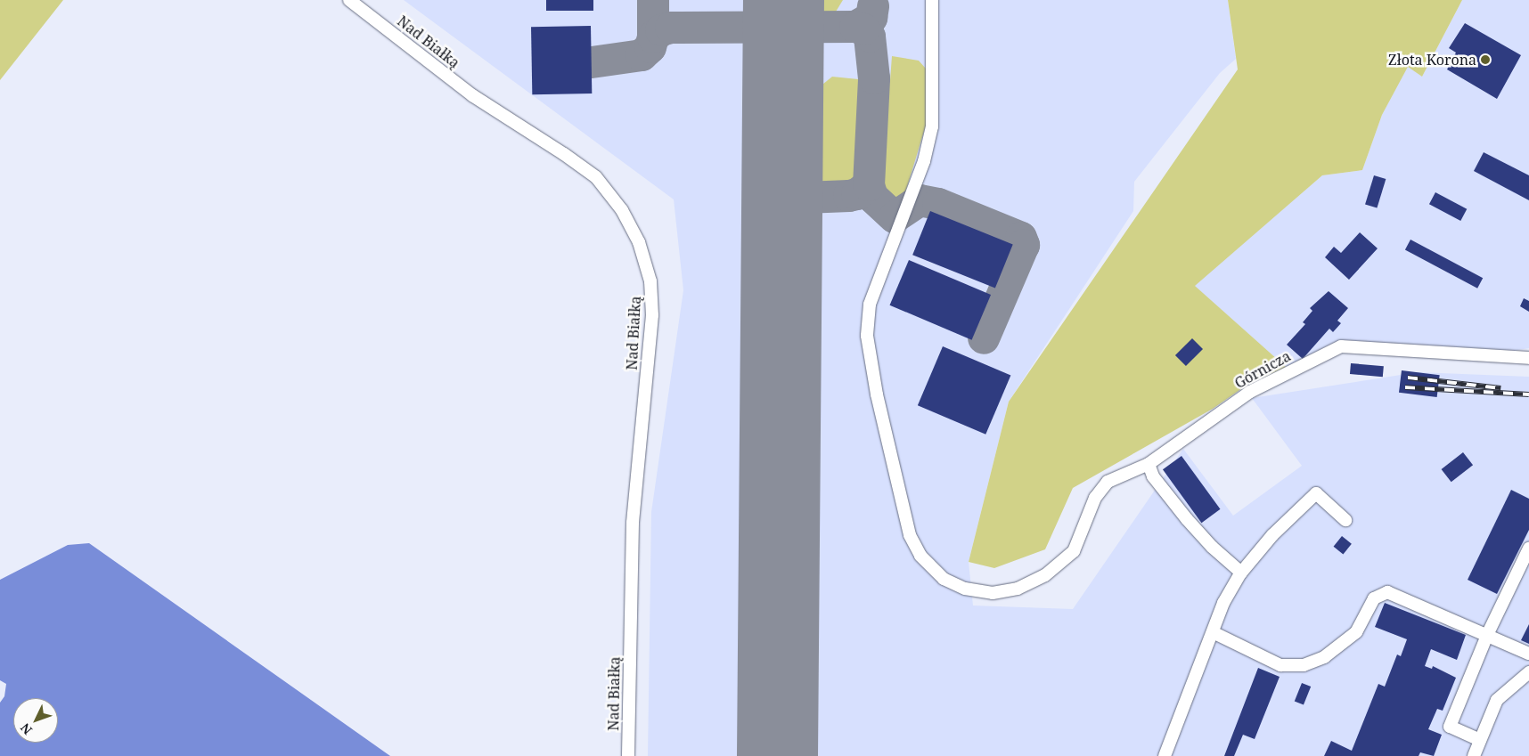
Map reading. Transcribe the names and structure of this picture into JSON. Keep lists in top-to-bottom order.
{
  "streets": {
    "street": ["Nad Białką", "Górnicza"]
  },
  "places": ["Złota Korona"],
  "north": "bottom left"
}
